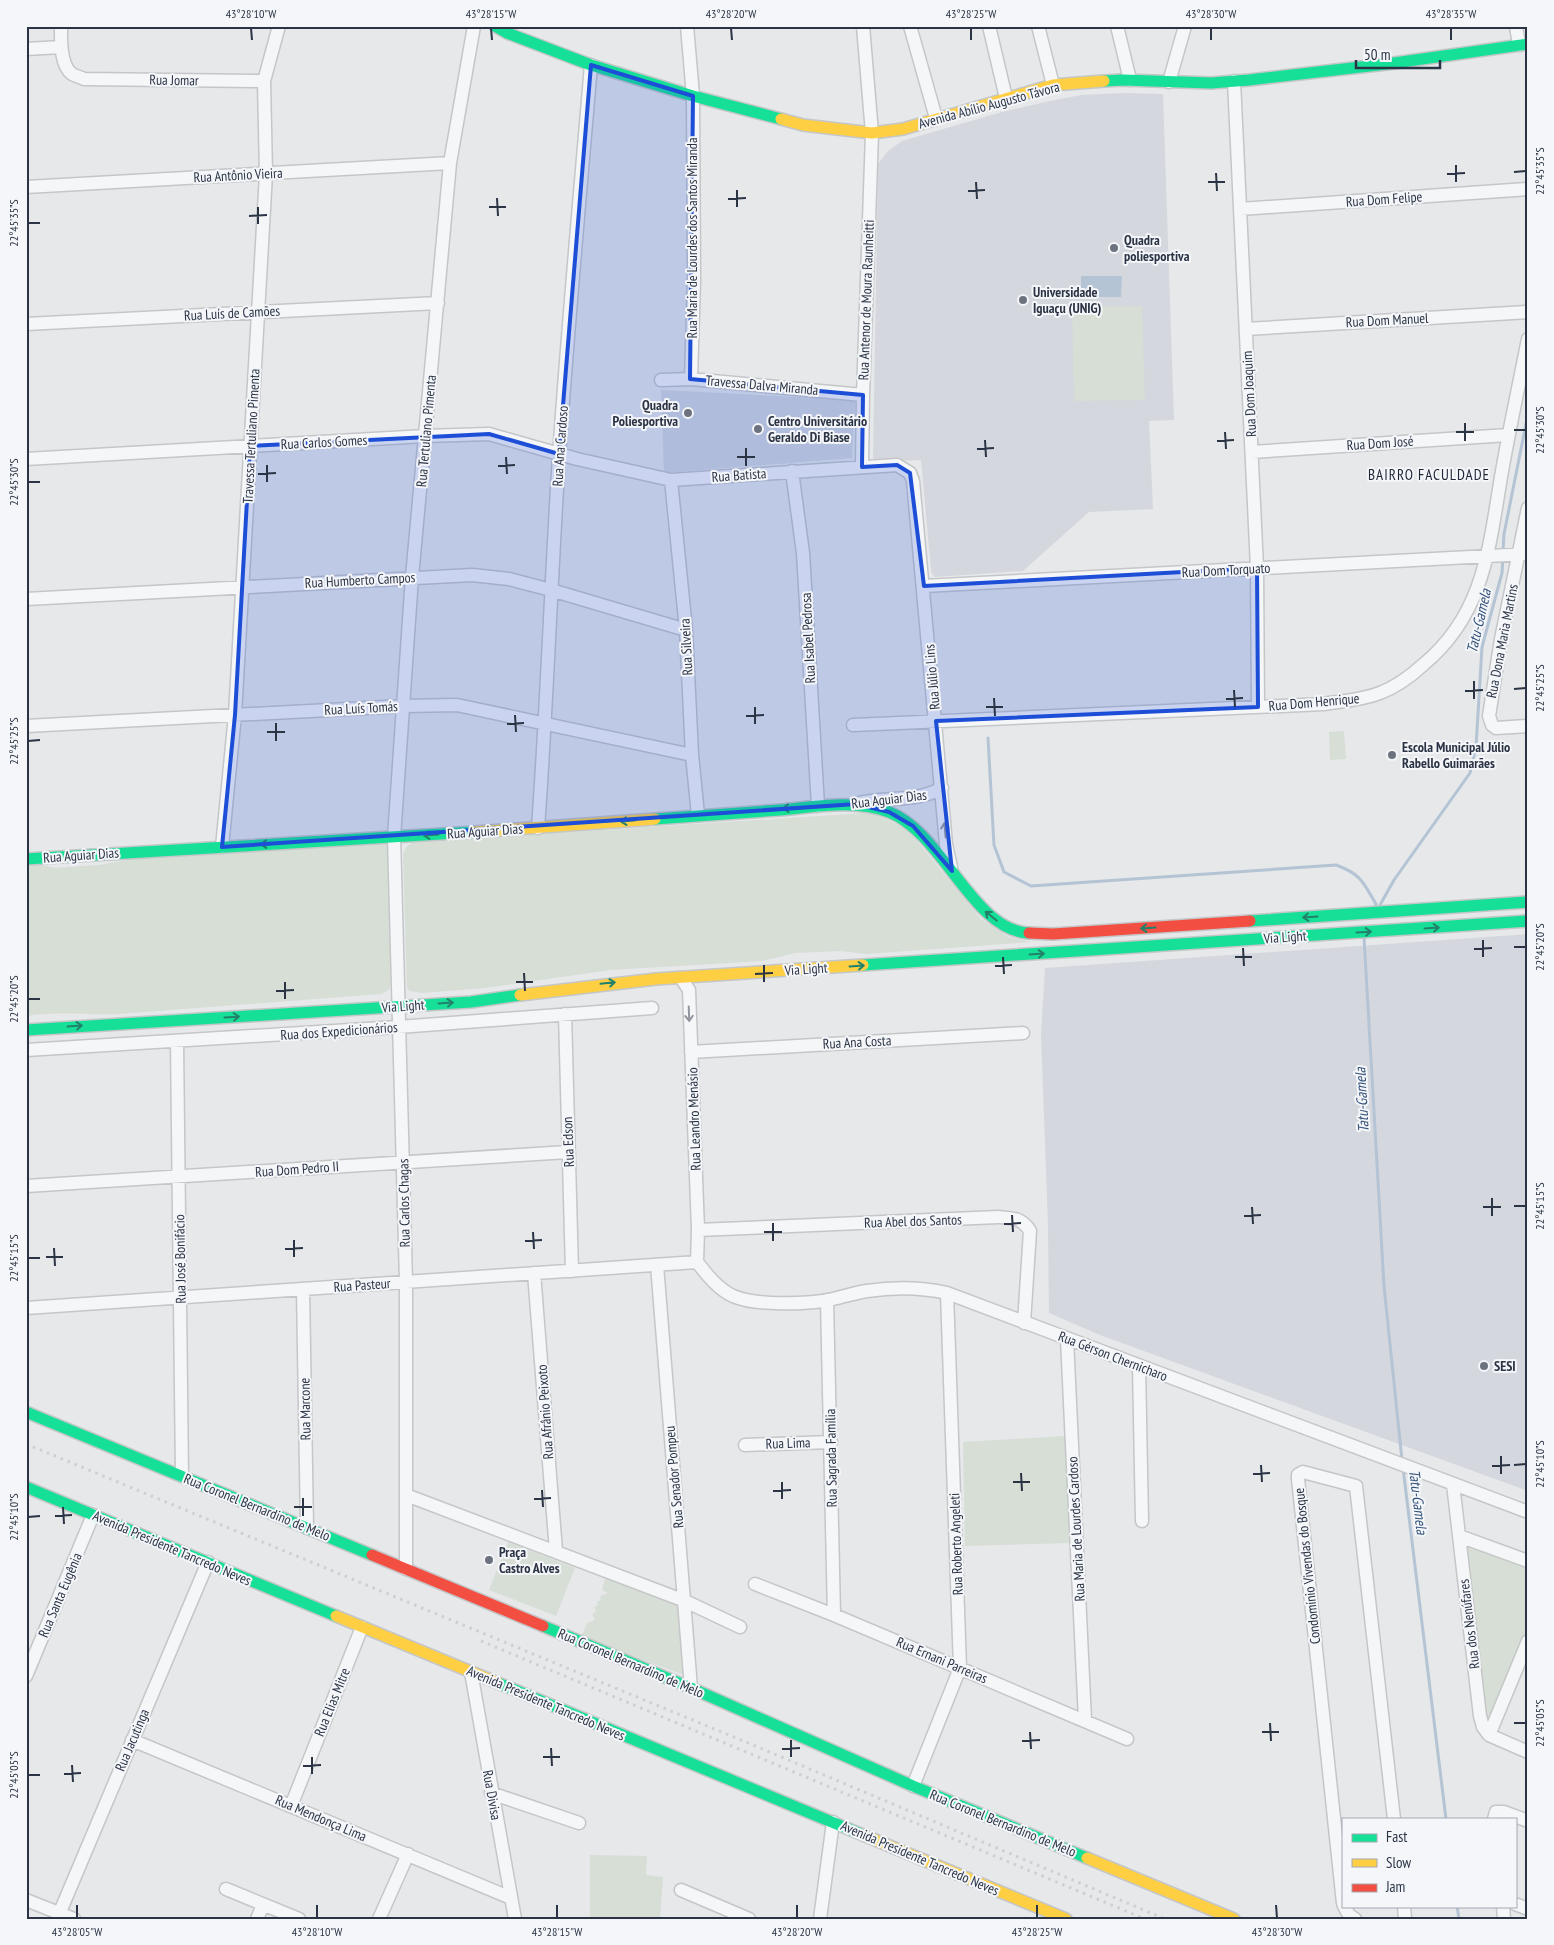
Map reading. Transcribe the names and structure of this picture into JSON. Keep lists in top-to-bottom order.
{
  "streets": {
    "main road": [
      "Avenida Abílio Augusto Távora",
      "Rua Aguiar Dias",
      "Via Light",
      "Rua Coronel Bernardino de Melo",
      "Avenida Presidente Tancredo Neves"
    ],
    "street": [
      "Rua Jomar",
      "Rua Antônio Vieira",
      "Rua Dom Felipe",
      "Rua Maria de Lourdes dos Santos Miranda",
      "Rua Antenor de Moura Raunheitti",
      "Rua Luís de Camões",
      "Rua Dom Manuel",
      "Travessa Dalva Miranda",
      "Rua Dom Joaquim",
      "Rua Tertuliano Pimenta",
      "Travessa Tertuliano Pimenta",
      "Rua Carlos Gomes",
      "Rua Dom José",
      "Rua Ana Cardoso",
      "Rua Batista",
      "Rua Dom Torquato",
      "Rua Humberto Campos",
      "Rua Isabel Pedrosa",
      "Rua Dona Maria Martins",
      "Rua Silveira",
      "Rua Júlio Lins",
      "Rua Dom Henrique",
      "Rua Luís Tomás",
      "Rua dos Expedicionários",
      "Rua Ana Costa",
      "Rua Leandro Menásio",
      "Rua Edson",
      "Rua Dom Pedro II",
      "Rua Carlos Chagas",
      "Rua Abel dos Santos",
      "Rua José Bonifácio",
      "Rua Pasteur",
      "Rua Gérson Chernicharo",
      "Rua Marcone",
      "Rua Afrânio Peixoto",
      "Rua Lima",
      "Rua Sagrada Família",
      "Rua Senador Pompeu",
      "Rua Maria de Lourdes Cardoso",
      "Rua Roberto Angeleti",
      "Condomínio Vivendas do Bosque",
      "Rua Santa Eugênia",
      "Rua dos Nenúfares",
      "Rua Ernani Parreiras",
      "Rua Elias Mitre",
      "Rua Jacutinga",
      "Rua Divisa",
      "Rua Mendonça Lima"
    ]
  },
  "crossings": [
    ["Rua Jomar", "Travessa Tertuliano Pimenta"],
    ["Avenida Abílio Augusto Távora", "Rua Maria de Lourdes dos Santos Miranda"],
    ["Avenida Abílio Augusto Távora", "Rua Antenor de Moura Raunheitti"],
    ["Avenida Abílio Augusto Távora", "Rua Dom Joaquim"],
    ["Avenida Abílio Augusto Távora", "Rua Ana Cardoso"],
    ["Rua Antônio Vieira", "Rua Tertuliano Pimenta"],
    ["Rua Antônio Vieira", "Travessa Tertuliano Pimenta"],
    ["Rua Dom Felipe", "Rua Dom Joaquim"],
    ["Rua Maria de Lourdes dos Santos Miranda", "Travessa Dalva Miranda"],
    ["Rua Antenor de Moura Raunheitti", "Travessa Dalva Miranda"],
    ["Rua Antenor de Moura Raunheitti", "Rua Batista"],
    ["Rua Luís de Camões", "Rua Tertuliano Pimenta"],
    ["Rua Luís de Camões", "Travessa Tertuliano Pimenta"],
    ["Rua Dom Manuel", "Rua Dom Joaquim"],
    ["Rua Dom Joaquim", "Rua Dom José"],
    ["Rua Dom Joaquim", "Rua Dom Torquato"],
    ["Rua Dom Joaquim", "Rua Dom Henrique"],
    ["Rua Tertuliano Pimenta", "Rua Carlos Gomes"],
    ["Rua Tertuliano Pimenta", "Rua Humberto Campos"],
    ["Rua Tertuliano Pimenta", "Rua Luís Tomás"],
    ["Rua Tertuliano Pimenta", "Rua Aguiar Dias"],
    ["Rua Tertuliano Pimenta", "Rua Carlos Chagas"],
    ["Travessa Tertuliano Pimenta", "Rua Carlos Gomes"],
    ["Travessa Tertuliano Pimenta", "Rua Humberto Campos"],
    ["Travessa Tertuliano Pimenta", "Rua Luís Tomás"],
    ["Travessa Tertuliano Pimenta", "Rua Aguiar Dias"],
    ["Rua Carlos Gomes", "Rua Ana Cardoso"],
    ["Rua Carlos Gomes", "Rua Batista"],
    ["Rua Dom José", "Rua Dom Henrique"],
    ["Rua Ana Cardoso", "Rua Batista"],
    ["Rua Ana Cardoso", "Rua Humberto Campos"],
    ["Rua Ana Cardoso", "Rua Luís Tomás"],
    ["Rua Ana Cardoso", "Rua Aguiar Dias"],
    ["Rua Batista", "Rua Isabel Pedrosa"],
    ["Rua Batista", "Rua Silveira"],
    ["Rua Batista", "Rua Júlio Lins"],
    ["Rua Dom Torquato", "Rua Dona Maria Martins"],
    ["Rua Dom Torquato", "Rua Júlio Lins"],
    ["Rua Dom Torquato", "Rua Dom Henrique"],
    ["Rua Humberto Campos", "Rua Silveira"],
    ["Rua Isabel Pedrosa", "Rua Aguiar Dias"],
    ["Rua Silveira", "Rua Luís Tomás"],
    ["Rua Silveira", "Rua Aguiar Dias"],
    ["Rua Júlio Lins", "Rua Dom Henrique"],
    ["Rua Júlio Lins", "Rua Aguiar Dias"],
    ["Rua Júlio Lins", "Via Light"],
    ["Rua Aguiar Dias", "Via Light"],
    ["Rua Aguiar Dias", "Rua Carlos Chagas"],
    ["Via Light", "Rua Leandro Menásio"],
    ["Via Light", "Rua Carlos Chagas"],
    ["Rua dos Expedicionários", "Rua Edson"],
    ["Rua dos Expedicionários", "Rua Carlos Chagas"],
    ["Rua dos Expedicionários", "Rua José Bonifácio"],
    ["Rua Ana Costa", "Rua Leandro Menásio"],
    ["Rua Leandro Menásio", "Rua Abel dos Santos"],
    ["Rua Leandro Menásio", "Rua Pasteur"],
    ["Rua Leandro Menásio", "Rua Gérson Chernicharo"],
    ["Rua Edson", "Rua Dom Pedro II"],
    ["Rua Edson", "Rua Pasteur"],
    ["Rua Dom Pedro II", "Rua Carlos Chagas"],
    ["Rua Dom Pedro II", "Rua José Bonifácio"],
    ["Rua Carlos Chagas", "Rua Pasteur"],
    ["Rua Carlos Chagas", "Rua Coronel Bernardino de Melo"],
    ["Rua Abel dos Santos", "Rua Gérson Chernicharo"],
    ["Rua José Bonifácio", "Rua Pasteur"],
    ["Rua José Bonifácio", "Rua Coronel Bernardino de Melo"],
    ["Rua Pasteur", "Rua Gérson Chernicharo"],
    ["Rua Pasteur", "Rua Marcone"],
    ["Rua Pasteur", "Rua Afrânio Peixoto"],
    ["Rua Pasteur", "Rua Senador Pompeu"],
    ["Rua Gérson Chernicharo", "Rua Sagrada Família"],
    ["Rua Gérson Chernicharo", "Rua Maria de Lourdes Cardoso"],
    ["Rua Gérson Chernicharo", "Rua Roberto Angeleti"],
    ["Rua Gérson Chernicharo", "Rua dos Nenúfares"],
    ["Rua Marcone", "Rua Coronel Bernardino de Melo"],
    ["Rua Lima", "Rua Sagrada Família"],
    ["Rua Sagrada Família", "Rua Ernani Parreiras"],
    ["Rua Senador Pompeu", "Rua Coronel Bernardino de Melo"],
    ["Rua Coronel Bernardino de Melo", "Rua Roberto Angeleti"],
    ["Rua Maria de Lourdes Cardoso", "Rua Ernani Parreiras"],
    ["Rua Roberto Angeleti", "Rua Ernani Parreiras"],
    ["Avenida Presidente Tancredo Neves", "Rua Santa Eugênia"],
    ["Avenida Presidente Tancredo Neves", "Rua Elias Mitre"],
    ["Avenida Presidente Tancredo Neves", "Rua Jacutinga"],
    ["Avenida Presidente Tancredo Neves", "Rua Divisa"],
    ["Rua Elias Mitre", "Rua Mendonça Lima"],
    ["Rua Jacutinga", "Rua Mendonça Lima"],
    ["Rua Divisa", "Rua Mendonça Lima"]
  ],
  "one_way": ["Rua Aguiar Dias"],
  "districts": ["BAIRRO FACULDADE"],
  "water": ["Tatu-Gamela"],
  "places": [
    "Quadra poliesportiva",
    "Universidade Iguaçu (UNIG)",
    "Quadra Poliesportiva",
    "Centro Universitário Geraldo Di Biase",
    "Escola Municipal Júlio Rabello Guimarães",
    "SESI",
    "Praça Castro Alves"
  ],
  "legend": ["Fast", "Slow", "Jam"],
  "scale_bar": "50 m",
  "coordinates": [
    "43°28'10\"W",
    "43°28'15\"W",
    "43°28'20\"W",
    "43°28'25\"W",
    "43°28'30\"W",
    "43°28'35\"W",
    "22°45'35\"S",
    "22°45'30\"S",
    "22°45'25\"S",
    "22°45'20\"S",
    "22°45'15\"S",
    "22°45'10\"S",
    "22°45'05\"S",
    "43°28'05\"W"
  ]
}
